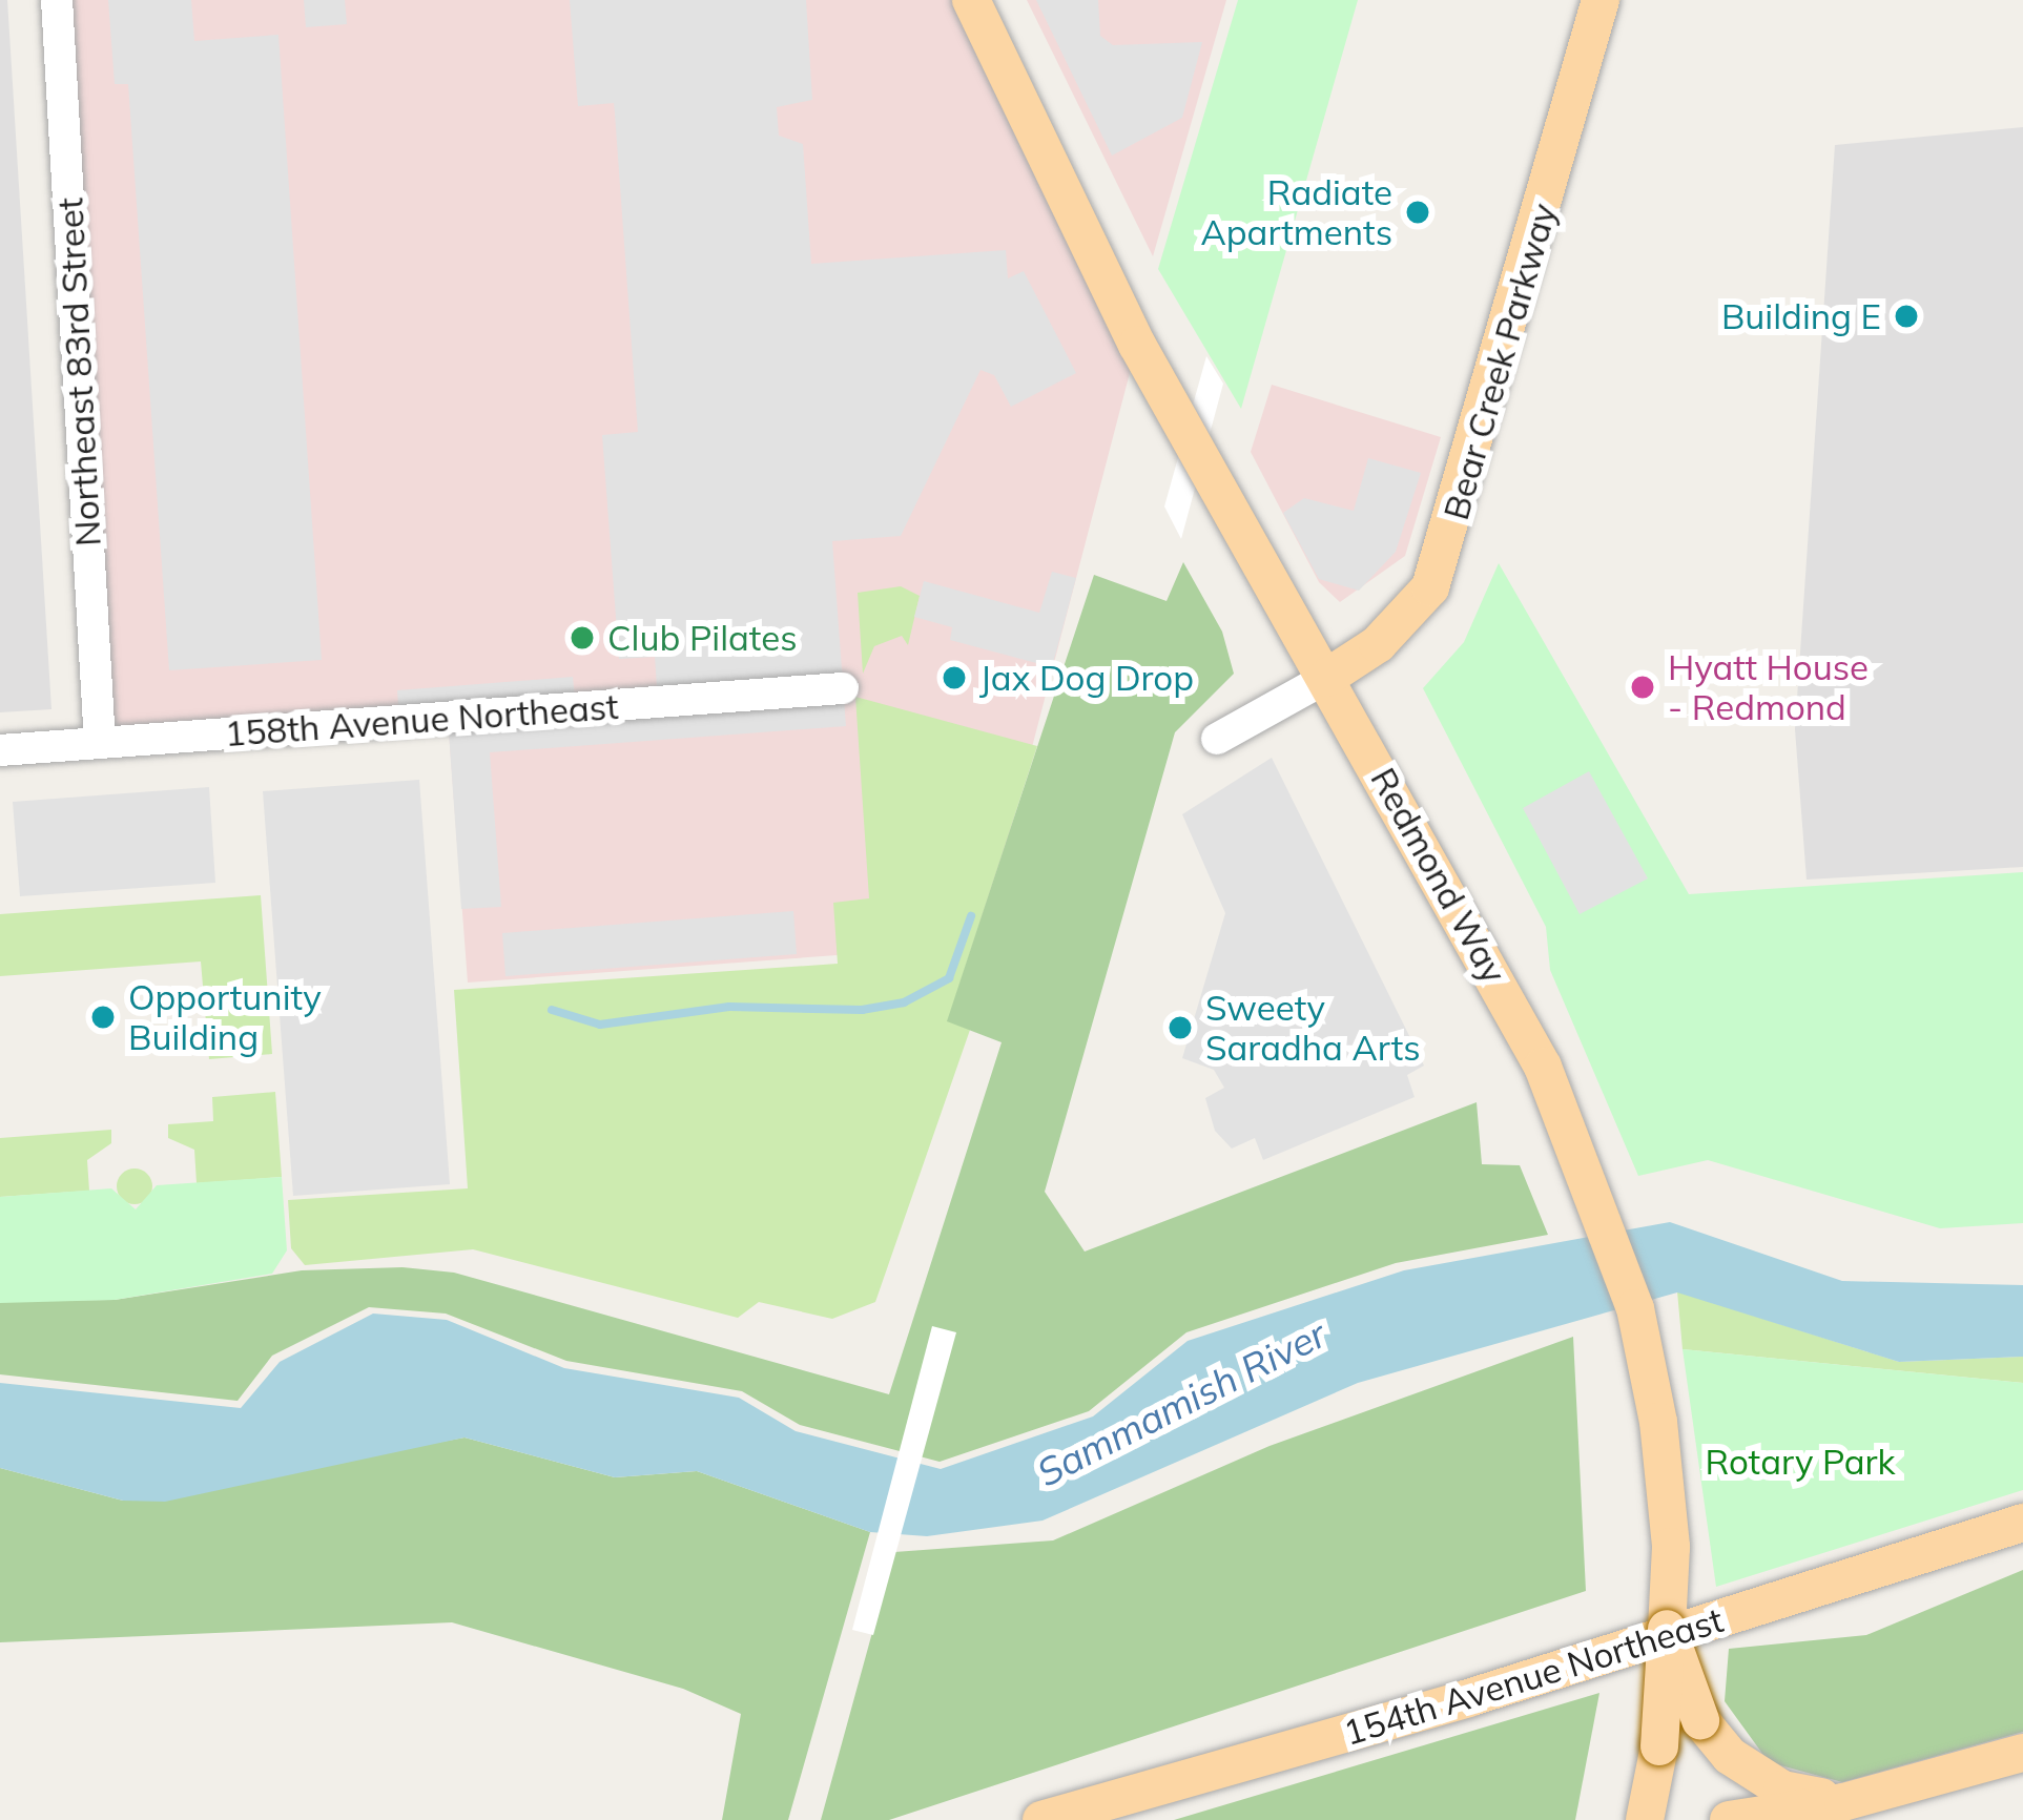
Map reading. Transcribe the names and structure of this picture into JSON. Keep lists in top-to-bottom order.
{
  "streets": {
    "main road": ["Bear Creek Parkway", "Redmond Way", "154th Avenue Northeast"],
    "street": ["Northeast 83rd Street", "158th Avenue Northeast"]
  },
  "crossings": [
    ["Bear Creek Parkway", "Redmond Way"],
    ["Northeast 83rd Street", "158th Avenue Northeast"]
  ],
  "water": ["Sammamish River"],
  "parks": ["Rotary Park"],
  "places": [
    "Radiate Apartments",
    "Building E",
    "Club Pilates",
    "Jax Dog Drop",
    "Hyatt House - Redmond",
    "Opportunity Building",
    "Sweety Saradha Arts"
  ]
}
